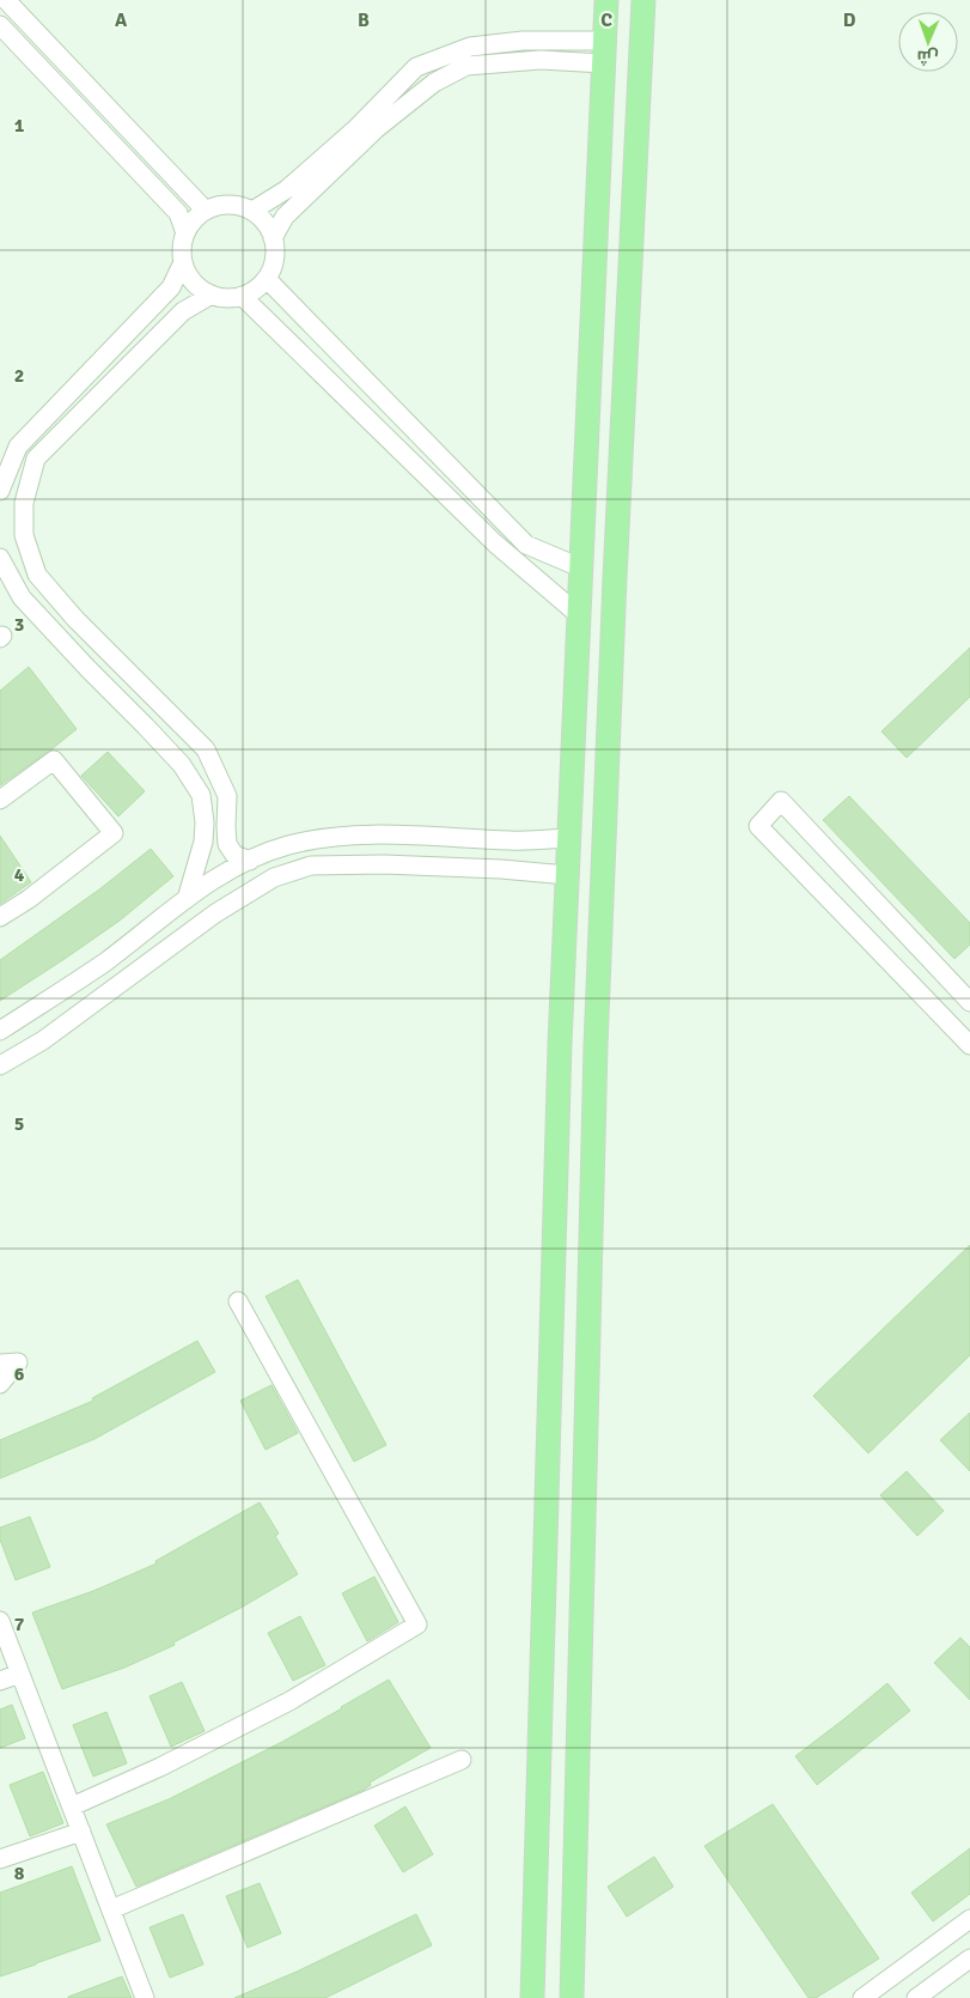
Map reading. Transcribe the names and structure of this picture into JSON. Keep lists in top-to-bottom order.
{
  "north": "bottom",
  "grid": {
    "columns": [
      "A",
      "B",
      "C",
      "D"
    ],
    "rows": [
      "1",
      "2",
      "3",
      "4",
      "5",
      "6",
      "7",
      "8"
    ]
  }
}
